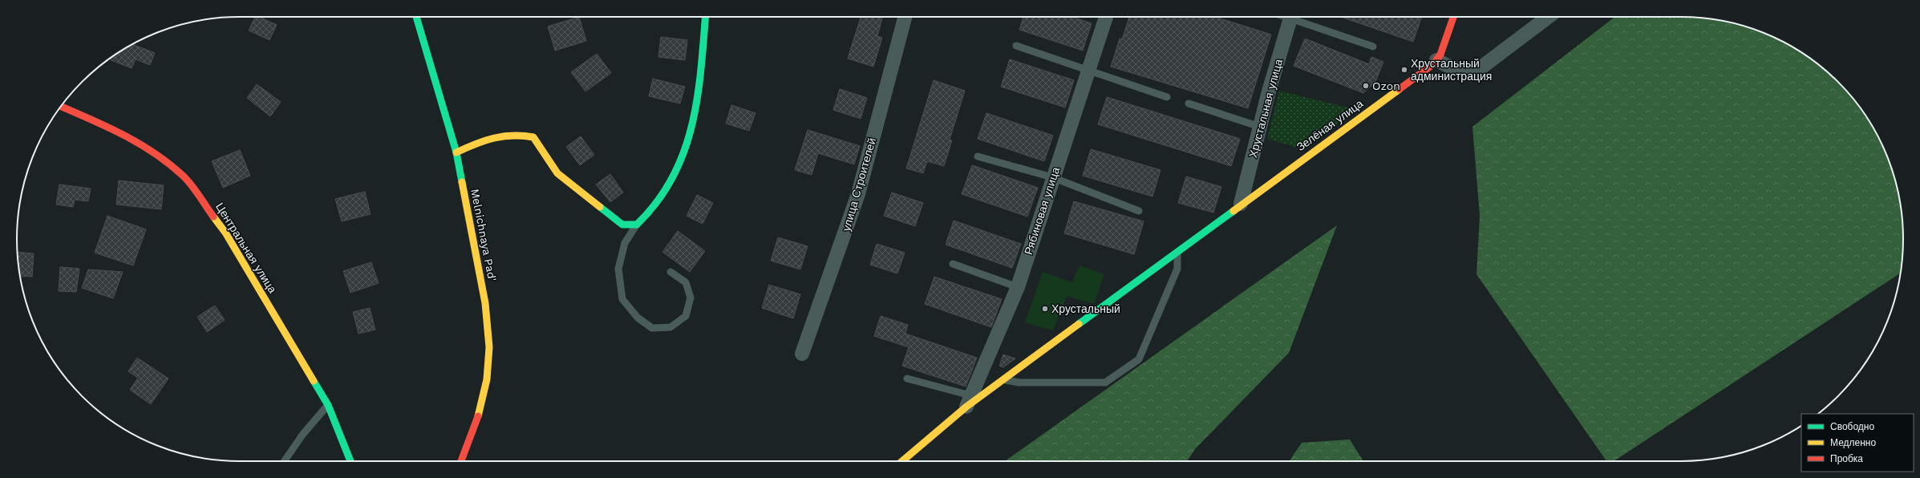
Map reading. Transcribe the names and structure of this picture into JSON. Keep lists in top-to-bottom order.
{
  "streets": {
    "street": [
      "Хрустальная улица",
      "Зелёная улица",
      "улица Строителей",
      "Рябиновая улица",
      "Melnichnaya Pad'",
      "Центральная улица"
    ]
  },
  "crossings": [
    ["Хрустальная улица", "Зелёная улица"],
    ["Зелёная улица", "Рябиновая улица"]
  ],
  "places": ["Хрустальный администрация", "Ozon", "Хрустальный"],
  "legend": ["Свободно", "Медленно", "Пробка"]
}
